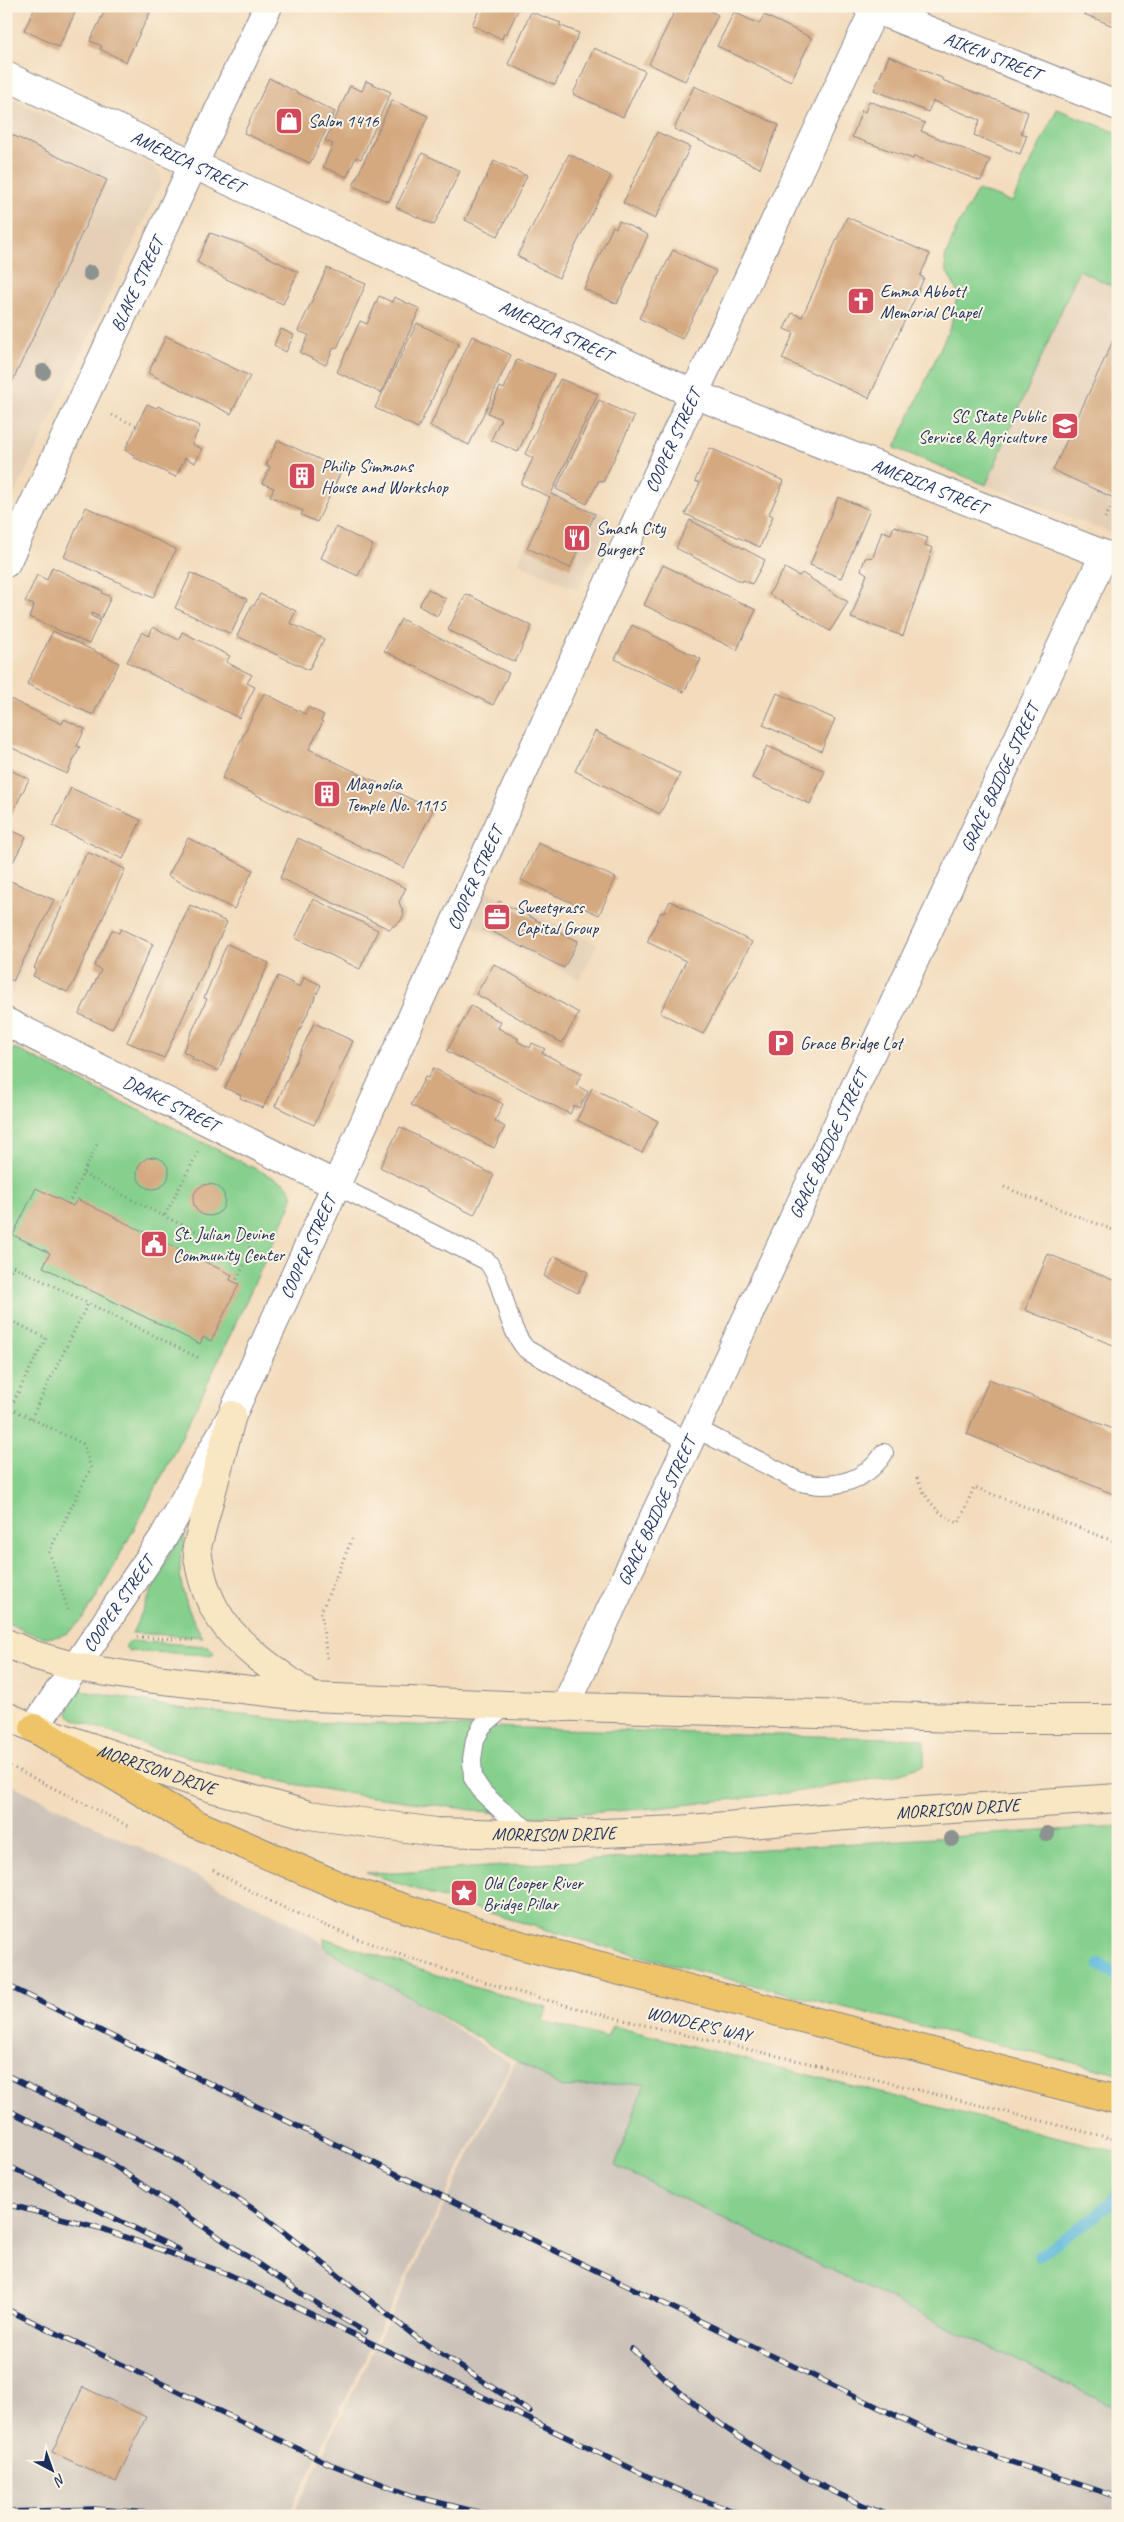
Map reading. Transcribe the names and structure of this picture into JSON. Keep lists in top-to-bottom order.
{
  "streets": {
    "main road": ["MORRISON DRIVE"],
    "street": [
      "AIKEN STREET",
      "AMERICA STREET",
      "BLAKE STREET",
      "COOPER STREET",
      "GRACE BRIDGE STREET",
      "DRAKE STREET"
    ],
    "path": ["WONDER'S WAY"]
  },
  "crossings": [
    ["AIKEN STREET", "COOPER STREET"],
    ["AMERICA STREET", "BLAKE STREET"],
    ["AMERICA STREET", "COOPER STREET"],
    ["AMERICA STREET", "GRACE BRIDGE STREET"],
    ["COOPER STREET", "DRAKE STREET"],
    ["COOPER STREET", "MORRISON DRIVE"]
  ],
  "places": {
    "shop": ["Salon 1416"],
    "church": ["Emma Abbott Memorial Chapel"],
    "school or university": ["SC State Public Service & Agriculture"],
    "building": ["Philip Simmons House and Workshop", "Magnolia Temple No. 1115"],
    "restaurant": ["Smash City Burgers"],
    "office": ["Sweetgrass Capital Group"],
    "parking": ["Grace Bridge Lot"],
    "public building": ["St. Julian Devine Community Center"],
    "place": ["Old Cooper River Bridge Pillar"]
  },
  "north": "bottom right"
}
